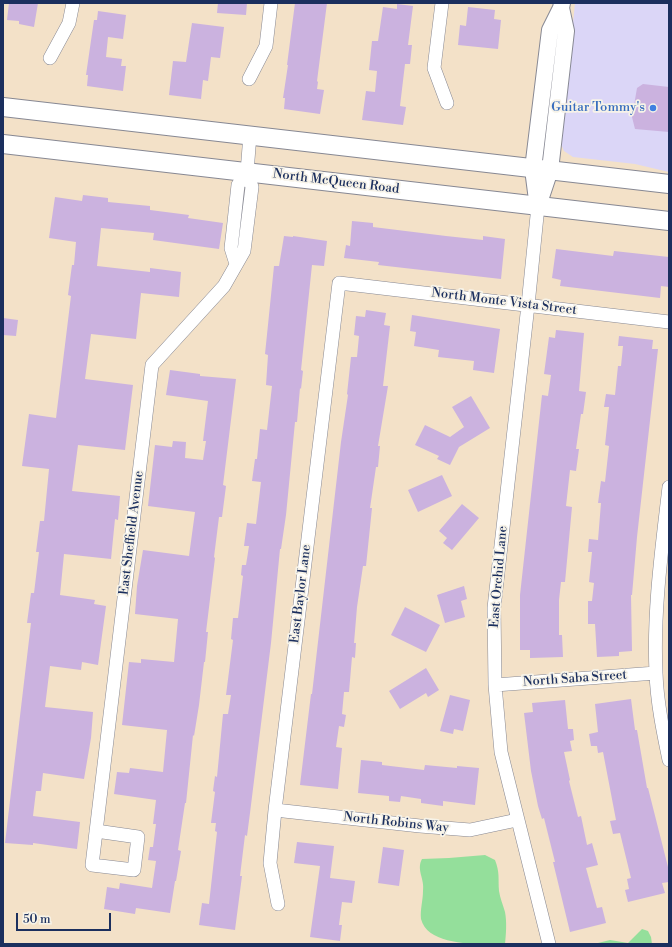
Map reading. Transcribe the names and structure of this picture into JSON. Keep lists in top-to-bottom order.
{
  "streets": {
    "main road": ["North McQueen Road"],
    "street": [
      "North Monte Vista Street",
      "East Sheffield Avenue",
      "East Orchid Lane",
      "East Baylor Lane",
      "North Saba Street",
      "North Robins Way"
    ]
  },
  "crossings": [
    ["North McQueen Road", "East Sheffield Avenue"],
    ["North McQueen Road", "East Orchid Lane"],
    ["North Monte Vista Street", "East Orchid Lane"],
    ["North Monte Vista Street", "East Baylor Lane"],
    ["East Orchid Lane", "North Saba Street"],
    ["East Orchid Lane", "North Robins Way"],
    ["East Baylor Lane", "North Robins Way"]
  ],
  "places": ["Guitar Tommy's"],
  "scale_bar": "50 m"
}
